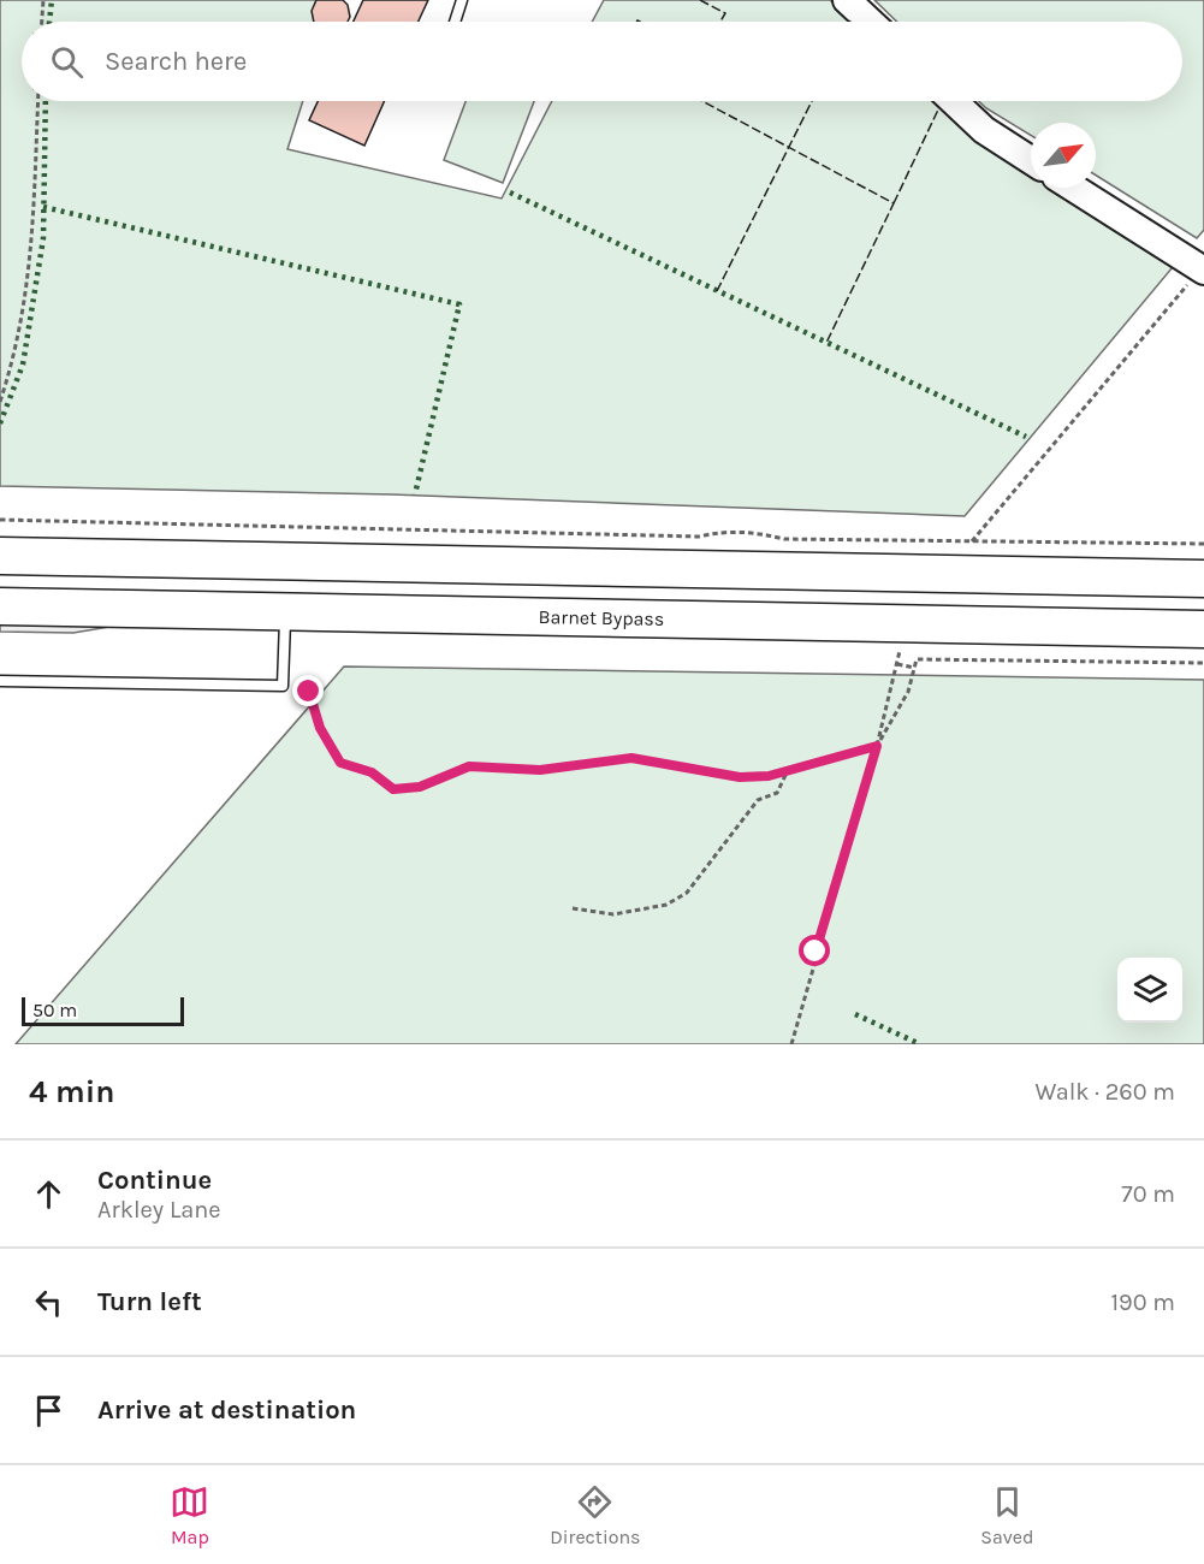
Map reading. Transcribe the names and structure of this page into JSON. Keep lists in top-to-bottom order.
{
  "streets": {
    "highway": ["Barnet Bypass"]
  },
  "scale_bar": "50 m",
  "north": "top right",
  "page": {
    "search": "Search here",
    "scale": "50 m",
    "heading": ["4 min", "Walk · 260 m"],
    "list": [
      ["Continue", "Arkley Lane", "70 m"],
      ["Turn left", "190 m"],
      "Arrive at destination"
    ],
    "nav": ["Map", "Directions", "Saved"]
  }
}
